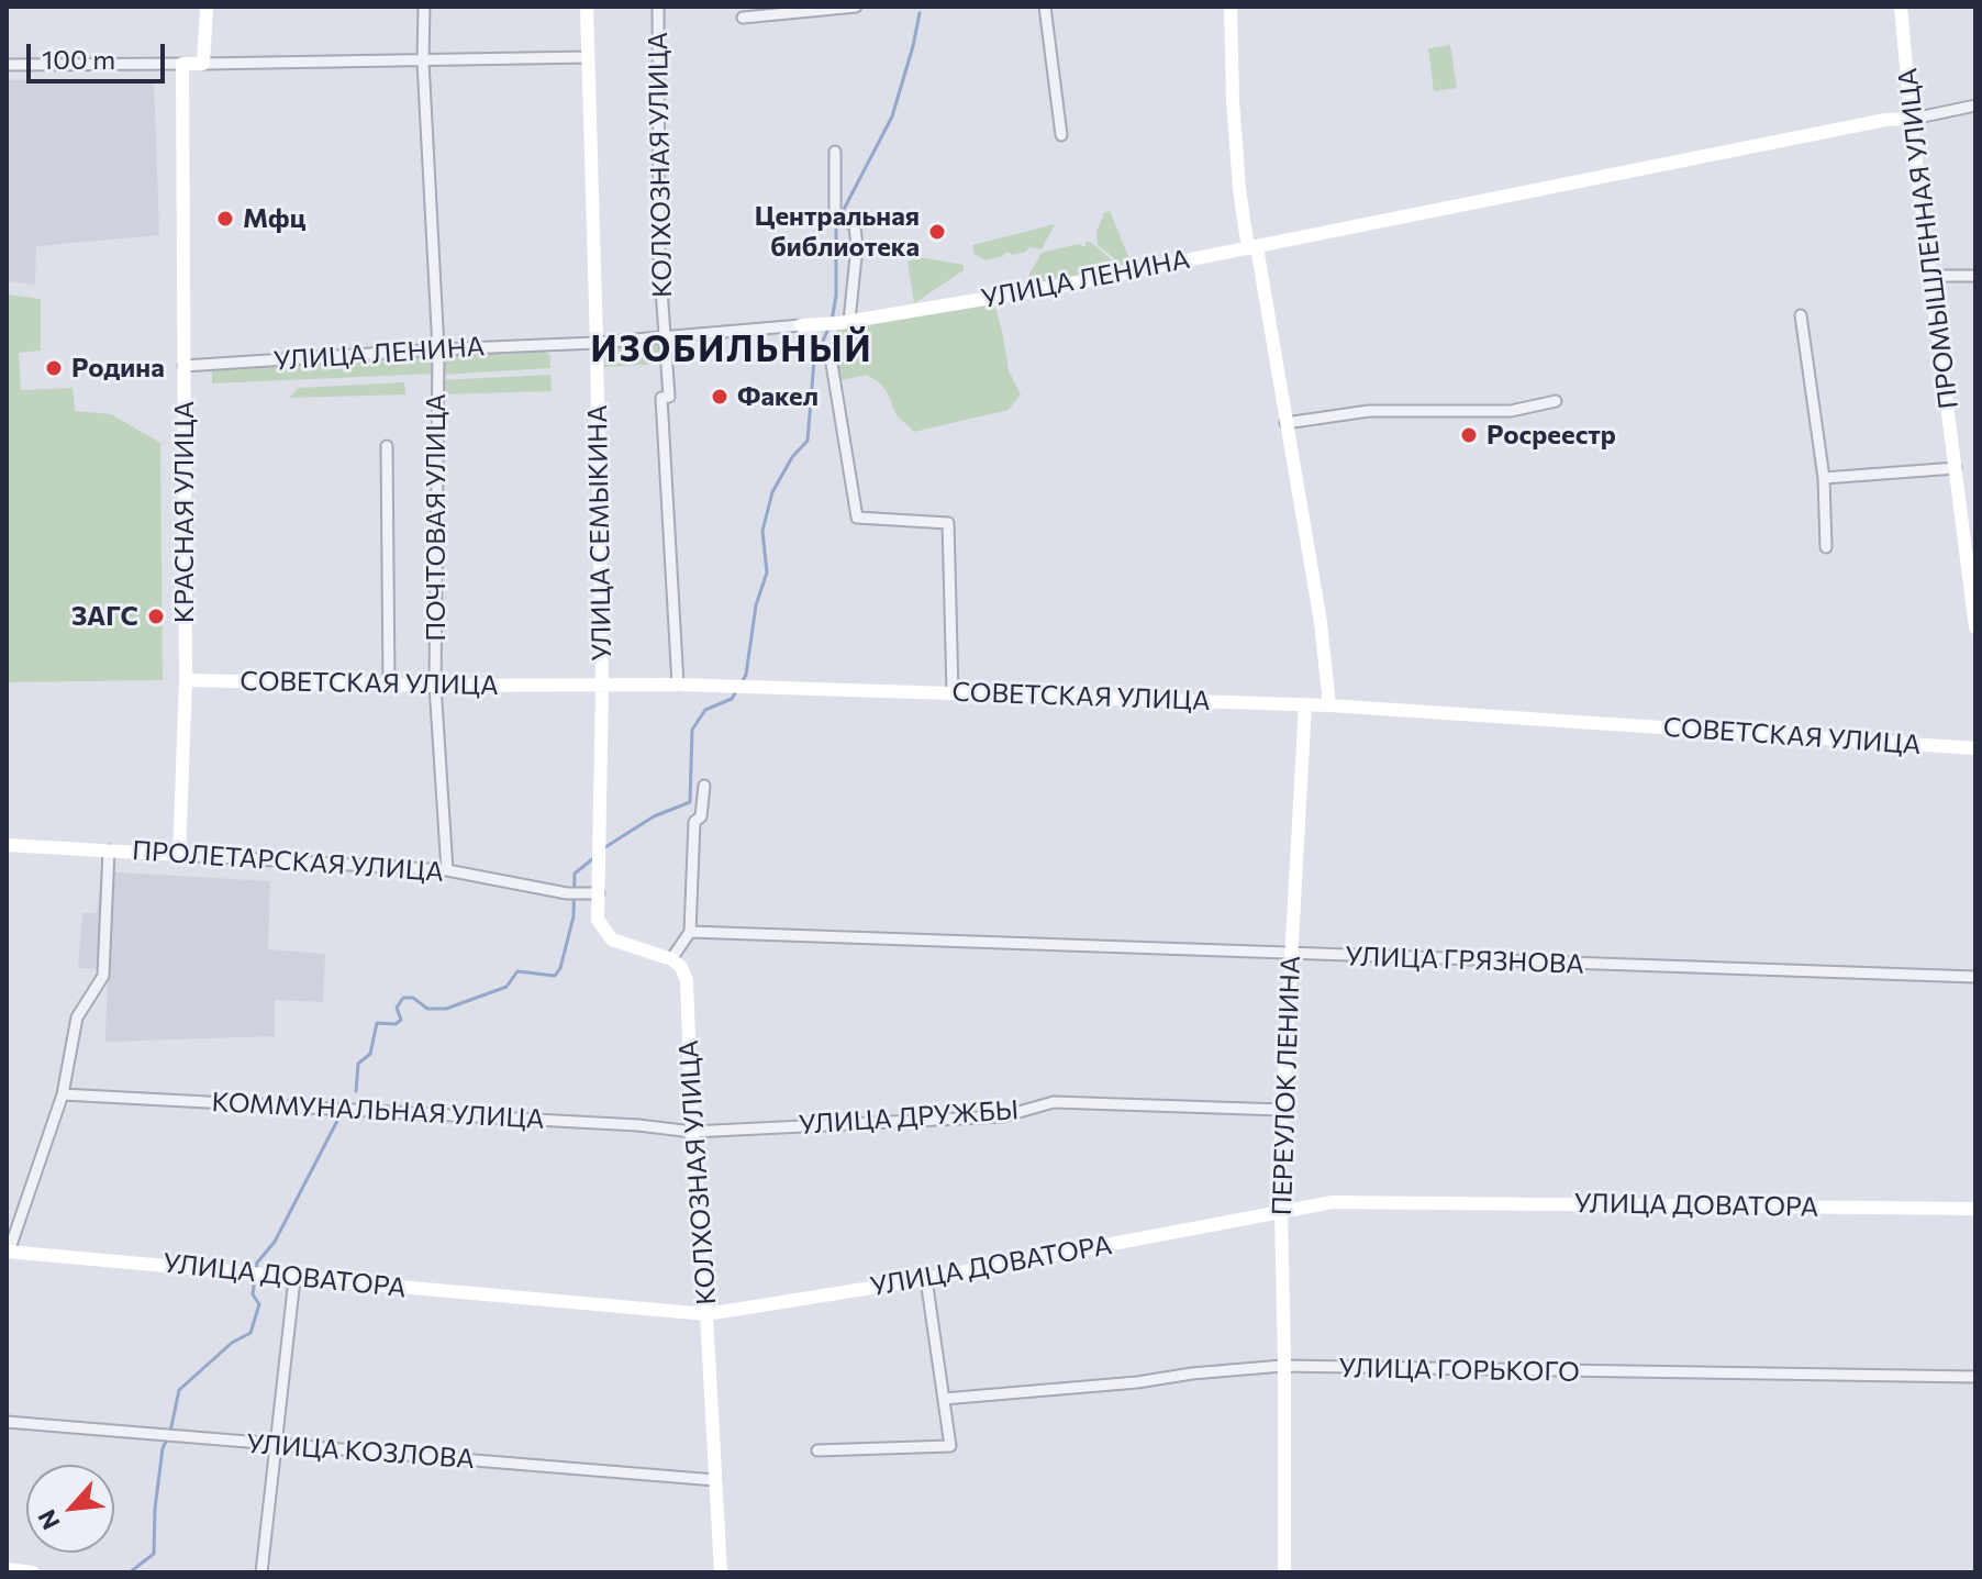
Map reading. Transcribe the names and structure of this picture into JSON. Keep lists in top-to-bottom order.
{
  "streets": {
    "street": [
      "КОЛХОЗНАЯ УЛИЦА",
      "ПРОМЫШЛЕННАЯ УЛИЦА",
      "УЛИЦА ЛЕНИНА",
      "КРАСНАЯ УЛИЦА",
      "ПОЧТОВАЯ УЛИЦА",
      "УЛИЦА СЕМЫКИНА",
      "СОВЕТСКАЯ УЛИЦА",
      "ПРОЛЕТАРСКАЯ УЛИЦА",
      "УЛИЦА ГРЯЗНОВА",
      "ПЕРЕУЛОК ЛЕНИНА",
      "КОММУНАЛЬНАЯ УЛИЦА",
      "УЛИЦА ДРУЖБЫ",
      "УЛИЦА ДОВАТОРА",
      "УЛИЦА ГОРЬКОГО",
      "УЛИЦА КОЗЛОВА"
    ]
  },
  "crossings": [
    ["КОЛХОЗНАЯ УЛИЦА", "УЛИЦА ЛЕНИНА"],
    ["КОЛХОЗНАЯ УЛИЦА", "УЛИЦА СЕМЫКИНА"],
    ["КОЛХОЗНАЯ УЛИЦА", "СОВЕТСКАЯ УЛИЦА"],
    ["КОЛХОЗНАЯ УЛИЦА", "КОММУНАЛЬНАЯ УЛИЦА"],
    ["КОЛХОЗНАЯ УЛИЦА", "УЛИЦА ДРУЖБЫ"],
    ["КОЛХОЗНАЯ УЛИЦА", "УЛИЦА ДОВАТОРА"],
    ["КОЛХОЗНАЯ УЛИЦА", "УЛИЦА КОЗЛОВА"],
    ["ПРОМЫШЛЕННАЯ УЛИЦА", "УЛИЦА ЛЕНИНА"],
    ["УЛИЦА ЛЕНИНА", "КРАСНАЯ УЛИЦА"],
    ["УЛИЦА ЛЕНИНА", "ПОЧТОВАЯ УЛИЦА"],
    ["УЛИЦА ЛЕНИНА", "УЛИЦА СЕМЫКИНА"],
    ["КРАСНАЯ УЛИЦА", "СОВЕТСКАЯ УЛИЦА"],
    ["КРАСНАЯ УЛИЦА", "ПРОЛЕТАРСКАЯ УЛИЦА"],
    ["ПОЧТОВАЯ УЛИЦА", "СОВЕТСКАЯ УЛИЦА"],
    ["ПОЧТОВАЯ УЛИЦА", "ПРОЛЕТАРСКАЯ УЛИЦА"],
    ["УЛИЦА СЕМЫКИНА", "СОВЕТСКАЯ УЛИЦА"],
    ["УЛИЦА СЕМЫКИНА", "ПРОЛЕТАРСКАЯ УЛИЦА"],
    ["СОВЕТСКАЯ УЛИЦА", "ПЕРЕУЛОК ЛЕНИНА"],
    ["УЛИЦА ГРЯЗНОВА", "ПЕРЕУЛОК ЛЕНИНА"],
    ["ПЕРЕУЛОК ЛЕНИНА", "УЛИЦА ДРУЖБЫ"],
    ["ПЕРЕУЛОК ЛЕНИНА", "УЛИЦА ДОВАТОРА"],
    ["ПЕРЕУЛОК ЛЕНИНА", "УЛИЦА ГОРЬКОГО"],
    ["КОММУНАЛЬНАЯ УЛИЦА", "УЛИЦА ДРУЖБЫ"]
  ],
  "districts": ["ИЗОБИЛЬНЫЙ"],
  "places": [
    "Мфц",
    "Центральная библиотека",
    "Родина",
    "Факел",
    "Росреестр",
    "ЗАГС"
  ],
  "scale_bar": "100 m",
  "north": "bottom left"
}
